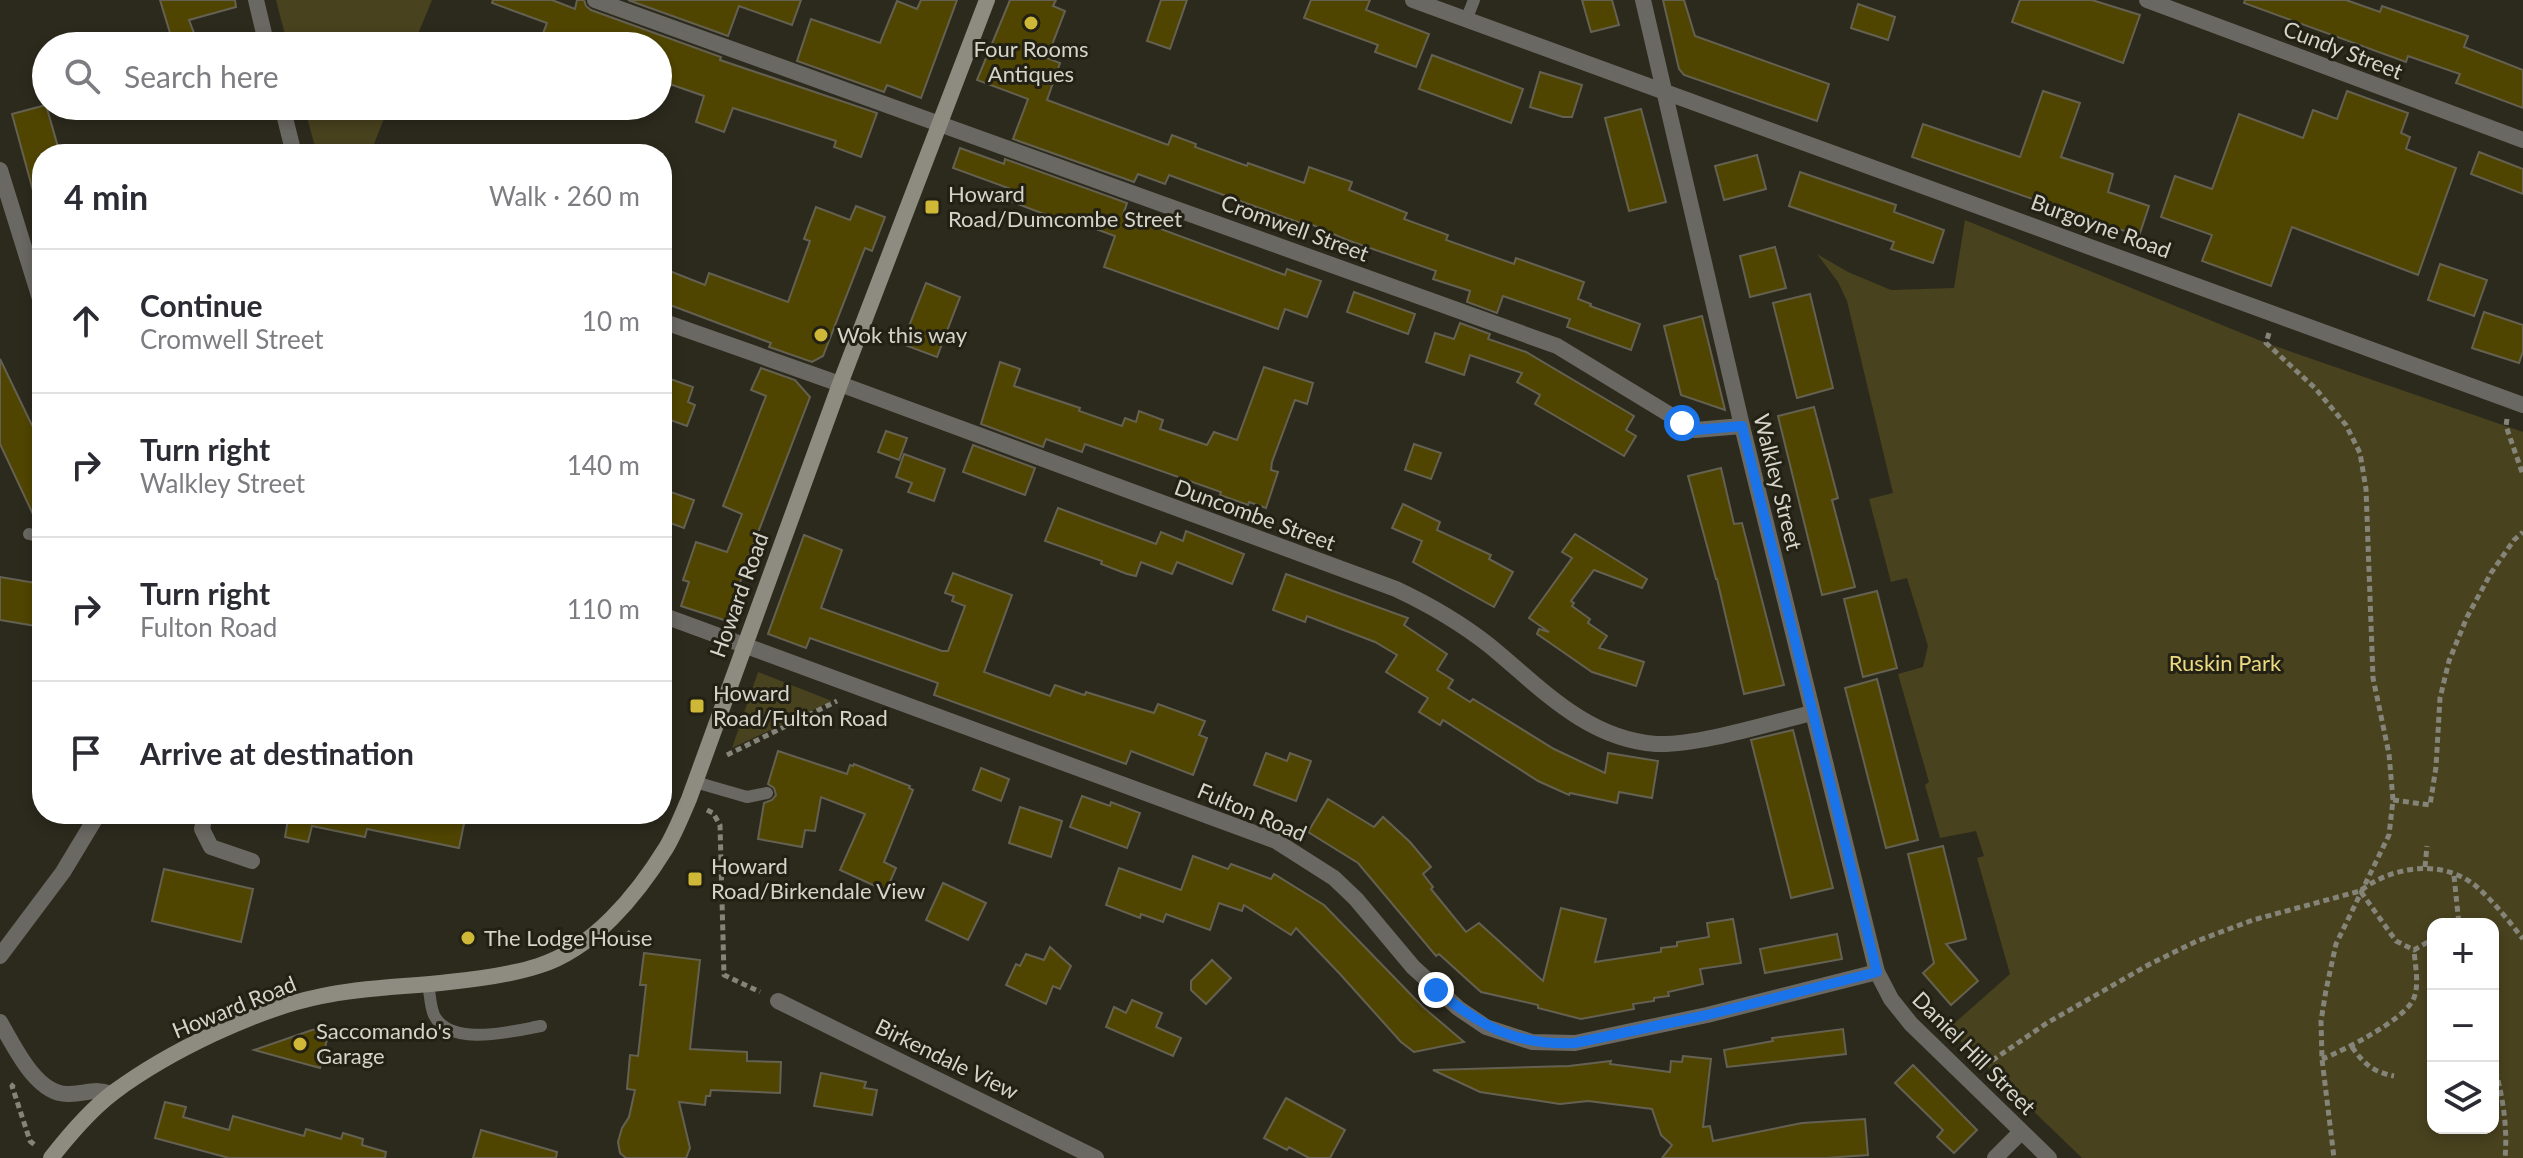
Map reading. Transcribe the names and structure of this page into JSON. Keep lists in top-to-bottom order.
{
  "streets": {
    "street": [
      "Cundy Street",
      "Burgoyne Road",
      "Cromwell Street",
      "Walkley Street",
      "Duncombe Street",
      "Howard Road",
      "Fulton Road",
      "Daniel Hill Street",
      "Birkendale View"
    ]
  },
  "crossings": [
    ["Burgoyne Road", "Walkley Street"],
    ["Cromwell Street", "Walkley Street"],
    ["Cromwell Street", "Howard Road"],
    ["Walkley Street", "Duncombe Street"],
    ["Walkley Street", "Fulton Road"],
    ["Walkley Street", "Daniel Hill Street"],
    ["Duncombe Street", "Howard Road"],
    ["Howard Road", "Fulton Road"],
    ["Fulton Road", "Daniel Hill Street"]
  ],
  "parks": ["Ruskin Park"],
  "places": {
    "other": [
      "Four Rooms Antiques",
      "Wok this way",
      "The Lodge House",
      "Saccomando's Garage"
    ],
    "transit": ["Howard Road/Dumcombe Street", "Howard Road/Fulton Road", "Howard Road/Birkendale View"]
  },
  "page": {
    "search": "Search here",
    "heading": ["4 min", "Walk · 260 m"],
    "list": [
      ["Continue", "Cromwell Street", "10 m"],
      ["Turn right", "Walkley Street", "140 m"],
      ["Turn right", "Fulton Road", "110 m"],
      "Arrive at destination"
    ],
    "map_buttons": ["+", "−"]
  }
}
